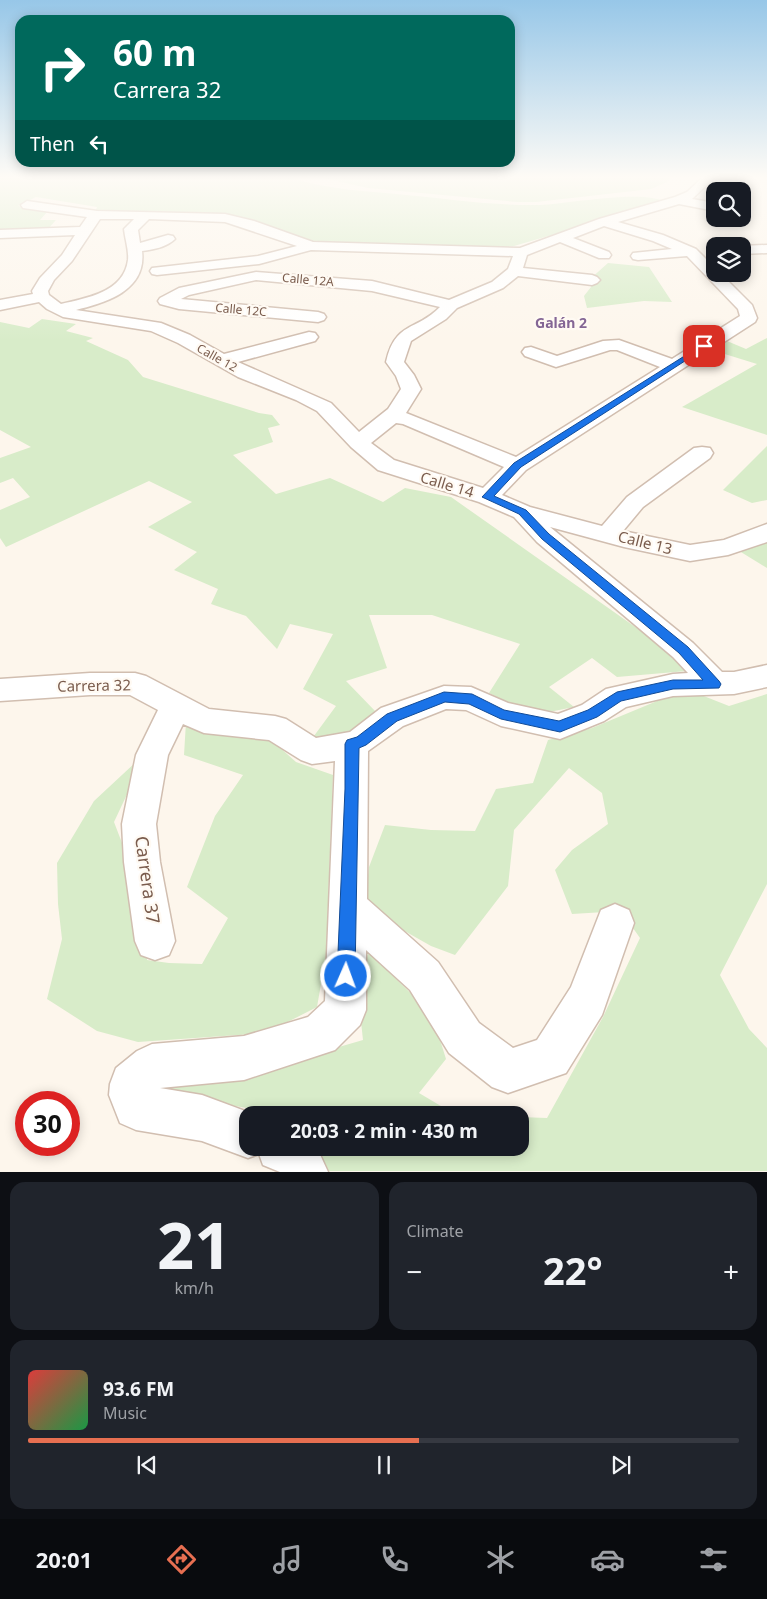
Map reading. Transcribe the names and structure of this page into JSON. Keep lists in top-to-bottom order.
{
  "streets": {
    "street": [
      "Calle 12A",
      "Calle 12C",
      "Calle 12",
      "Calle 14",
      "Calle 13",
      "Carrera 32",
      "Carrera 37"
    ]
  },
  "crossings": [
    ["Calle 12A", "Calle 12C"],
    ["Calle 12", "Calle 14"],
    ["Calle 14", "Calle 13"],
    ["Calle 14", "Carrera 32"],
    ["Carrera 32", "Carrera 37"]
  ],
  "districts": ["Galán 2"],
  "page": {
    "turn": ["60 m", "Carrera 32"],
    "then": "Then",
    "limit": "30",
    "trip": "20:03 · 2 min · 430 m",
    "tile": [
      ["21", "km/h"],
      "Climate"
    ],
    "heat": ["−", "22°", "+"],
    "song": ["93.6 FM", "Music"],
    "tabs": "20:01"
  }
}
